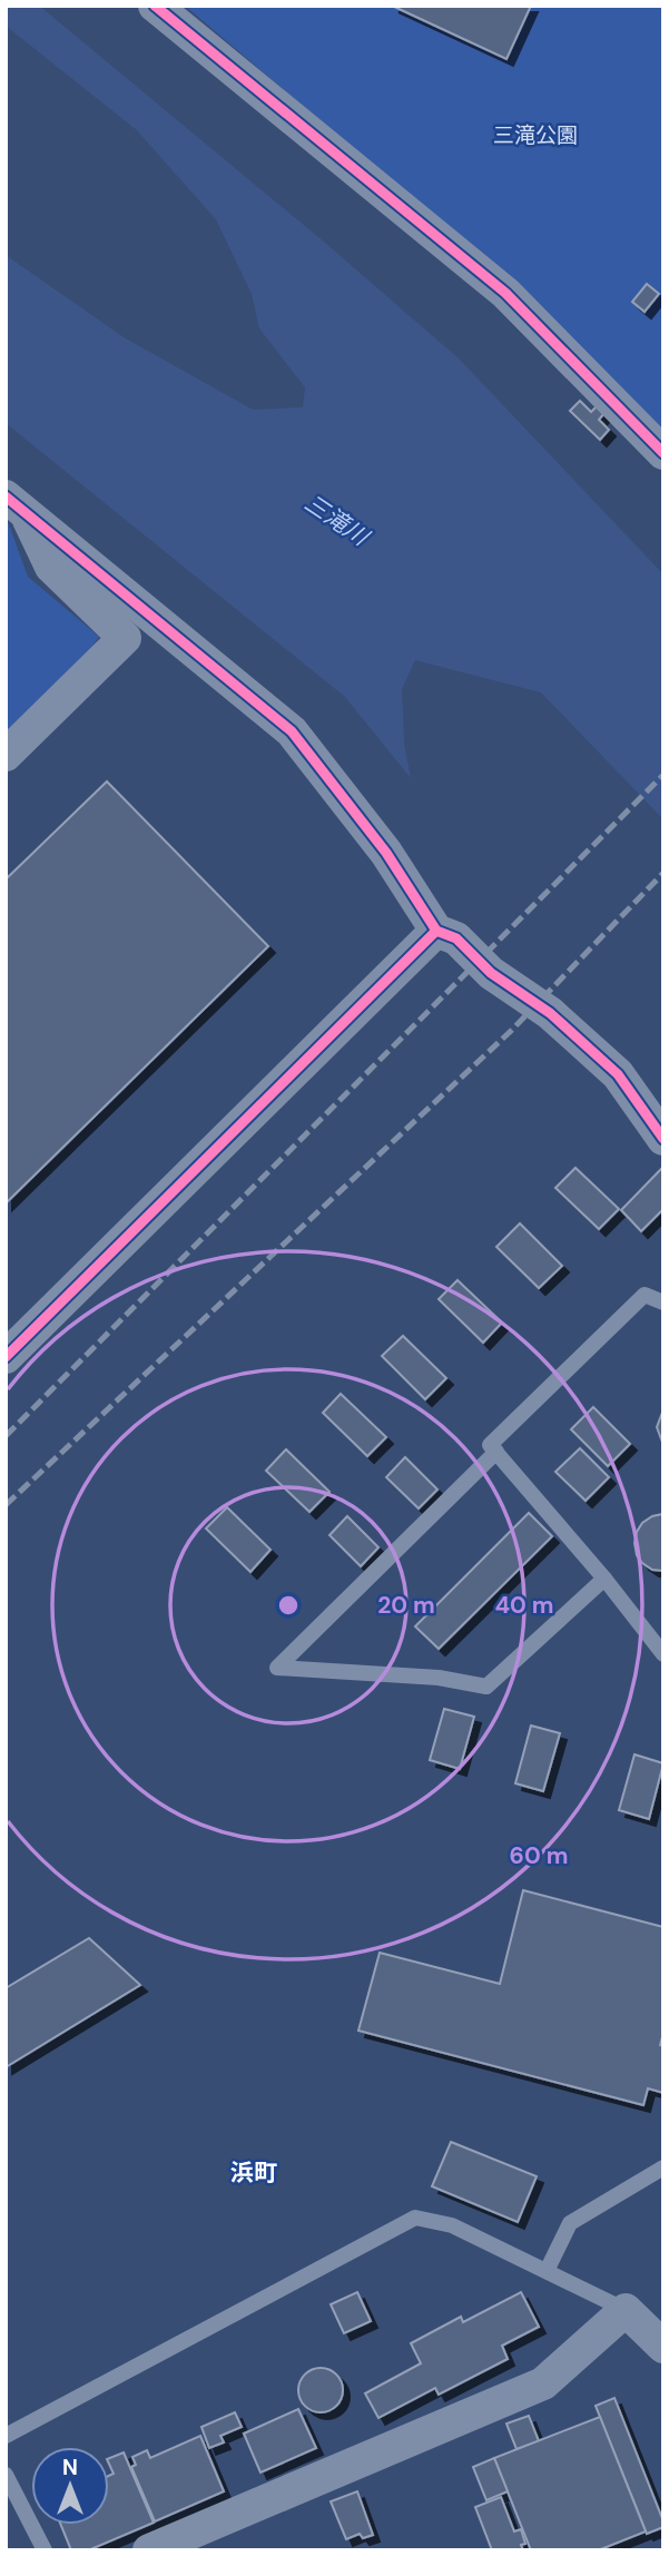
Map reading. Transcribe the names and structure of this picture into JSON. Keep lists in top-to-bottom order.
{
  "districts": ["浜町"],
  "water": ["三滝川"],
  "parks": ["三滝公園"],
  "north": "top",
  "rings": ["20 m", "40 m", "60 m"]
}
